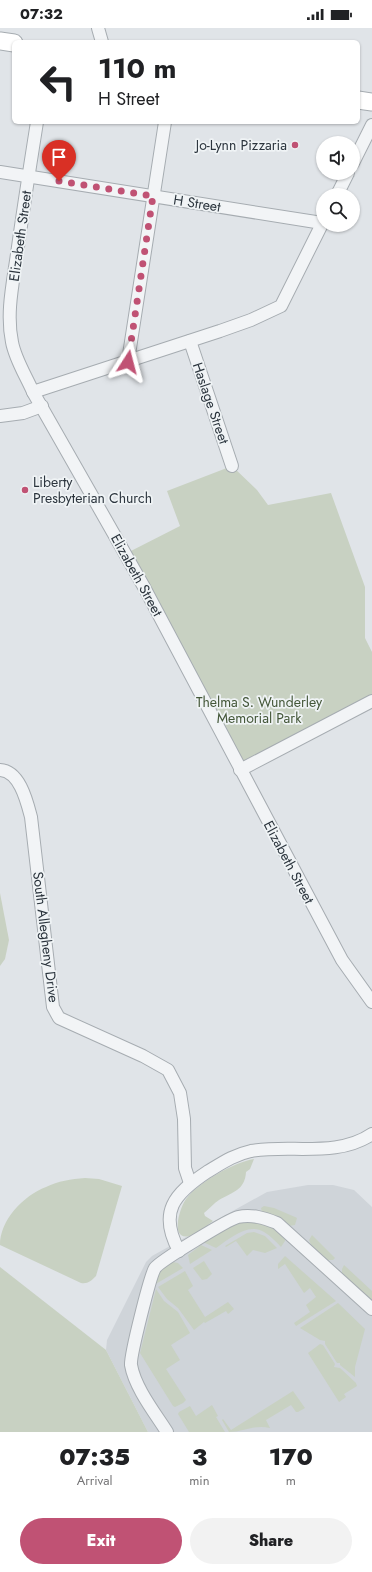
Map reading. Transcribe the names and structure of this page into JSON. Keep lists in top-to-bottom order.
{
  "streets": {
    "street": [
      "H Street",
      "Elizabeth Street",
      "Haslage Street",
      "South Allegheny Drive"
    ]
  },
  "crossings": [
    ["H Street", "Elizabeth Street"]
  ],
  "parks": ["Thelma S. Wunderley Memorial Park"],
  "places": ["Jo-Lynn Pizzaria", "Liberty Presbyterian Church"],
  "page": {
    "status": "07:32",
    "turn": ["110 m", "H Street"],
    "eta": [
      "07:35",
      "Arrival",
      "3",
      "min",
      "170",
      "m"
    ],
    "buttons": ["Exit", "Share"]
  }
}
